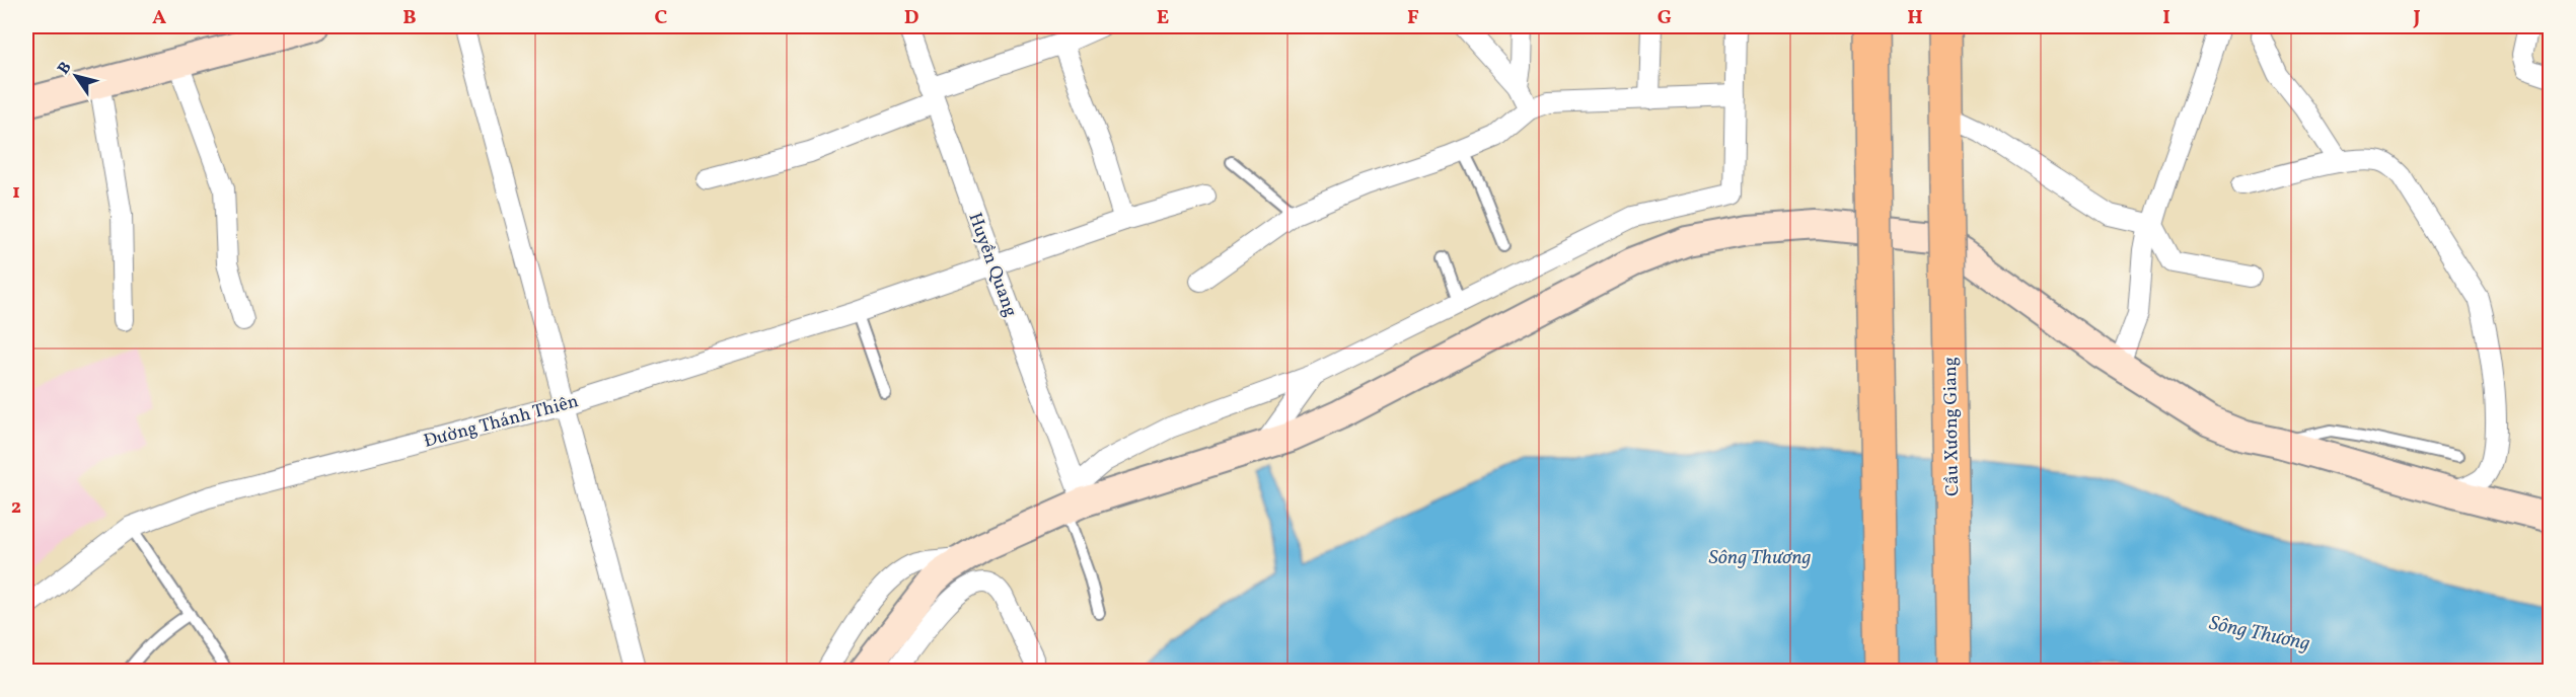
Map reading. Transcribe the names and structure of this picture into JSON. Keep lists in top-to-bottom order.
{
  "streets": {
    "highway": ["Cầu Xương Giang"],
    "street": ["Huyền Quang", "Đường Thánh Thiên"]
  },
  "crossings": [
    ["Huyền Quang", "Đường Thánh Thiên"]
  ],
  "water": ["Sông Thương"],
  "north": "top left",
  "grid": {
    "columns": [
      "A",
      "B",
      "C",
      "D",
      "E",
      "F",
      "G",
      "H",
      "I",
      "J"
    ],
    "rows": ["1", "2"]
  }
}
